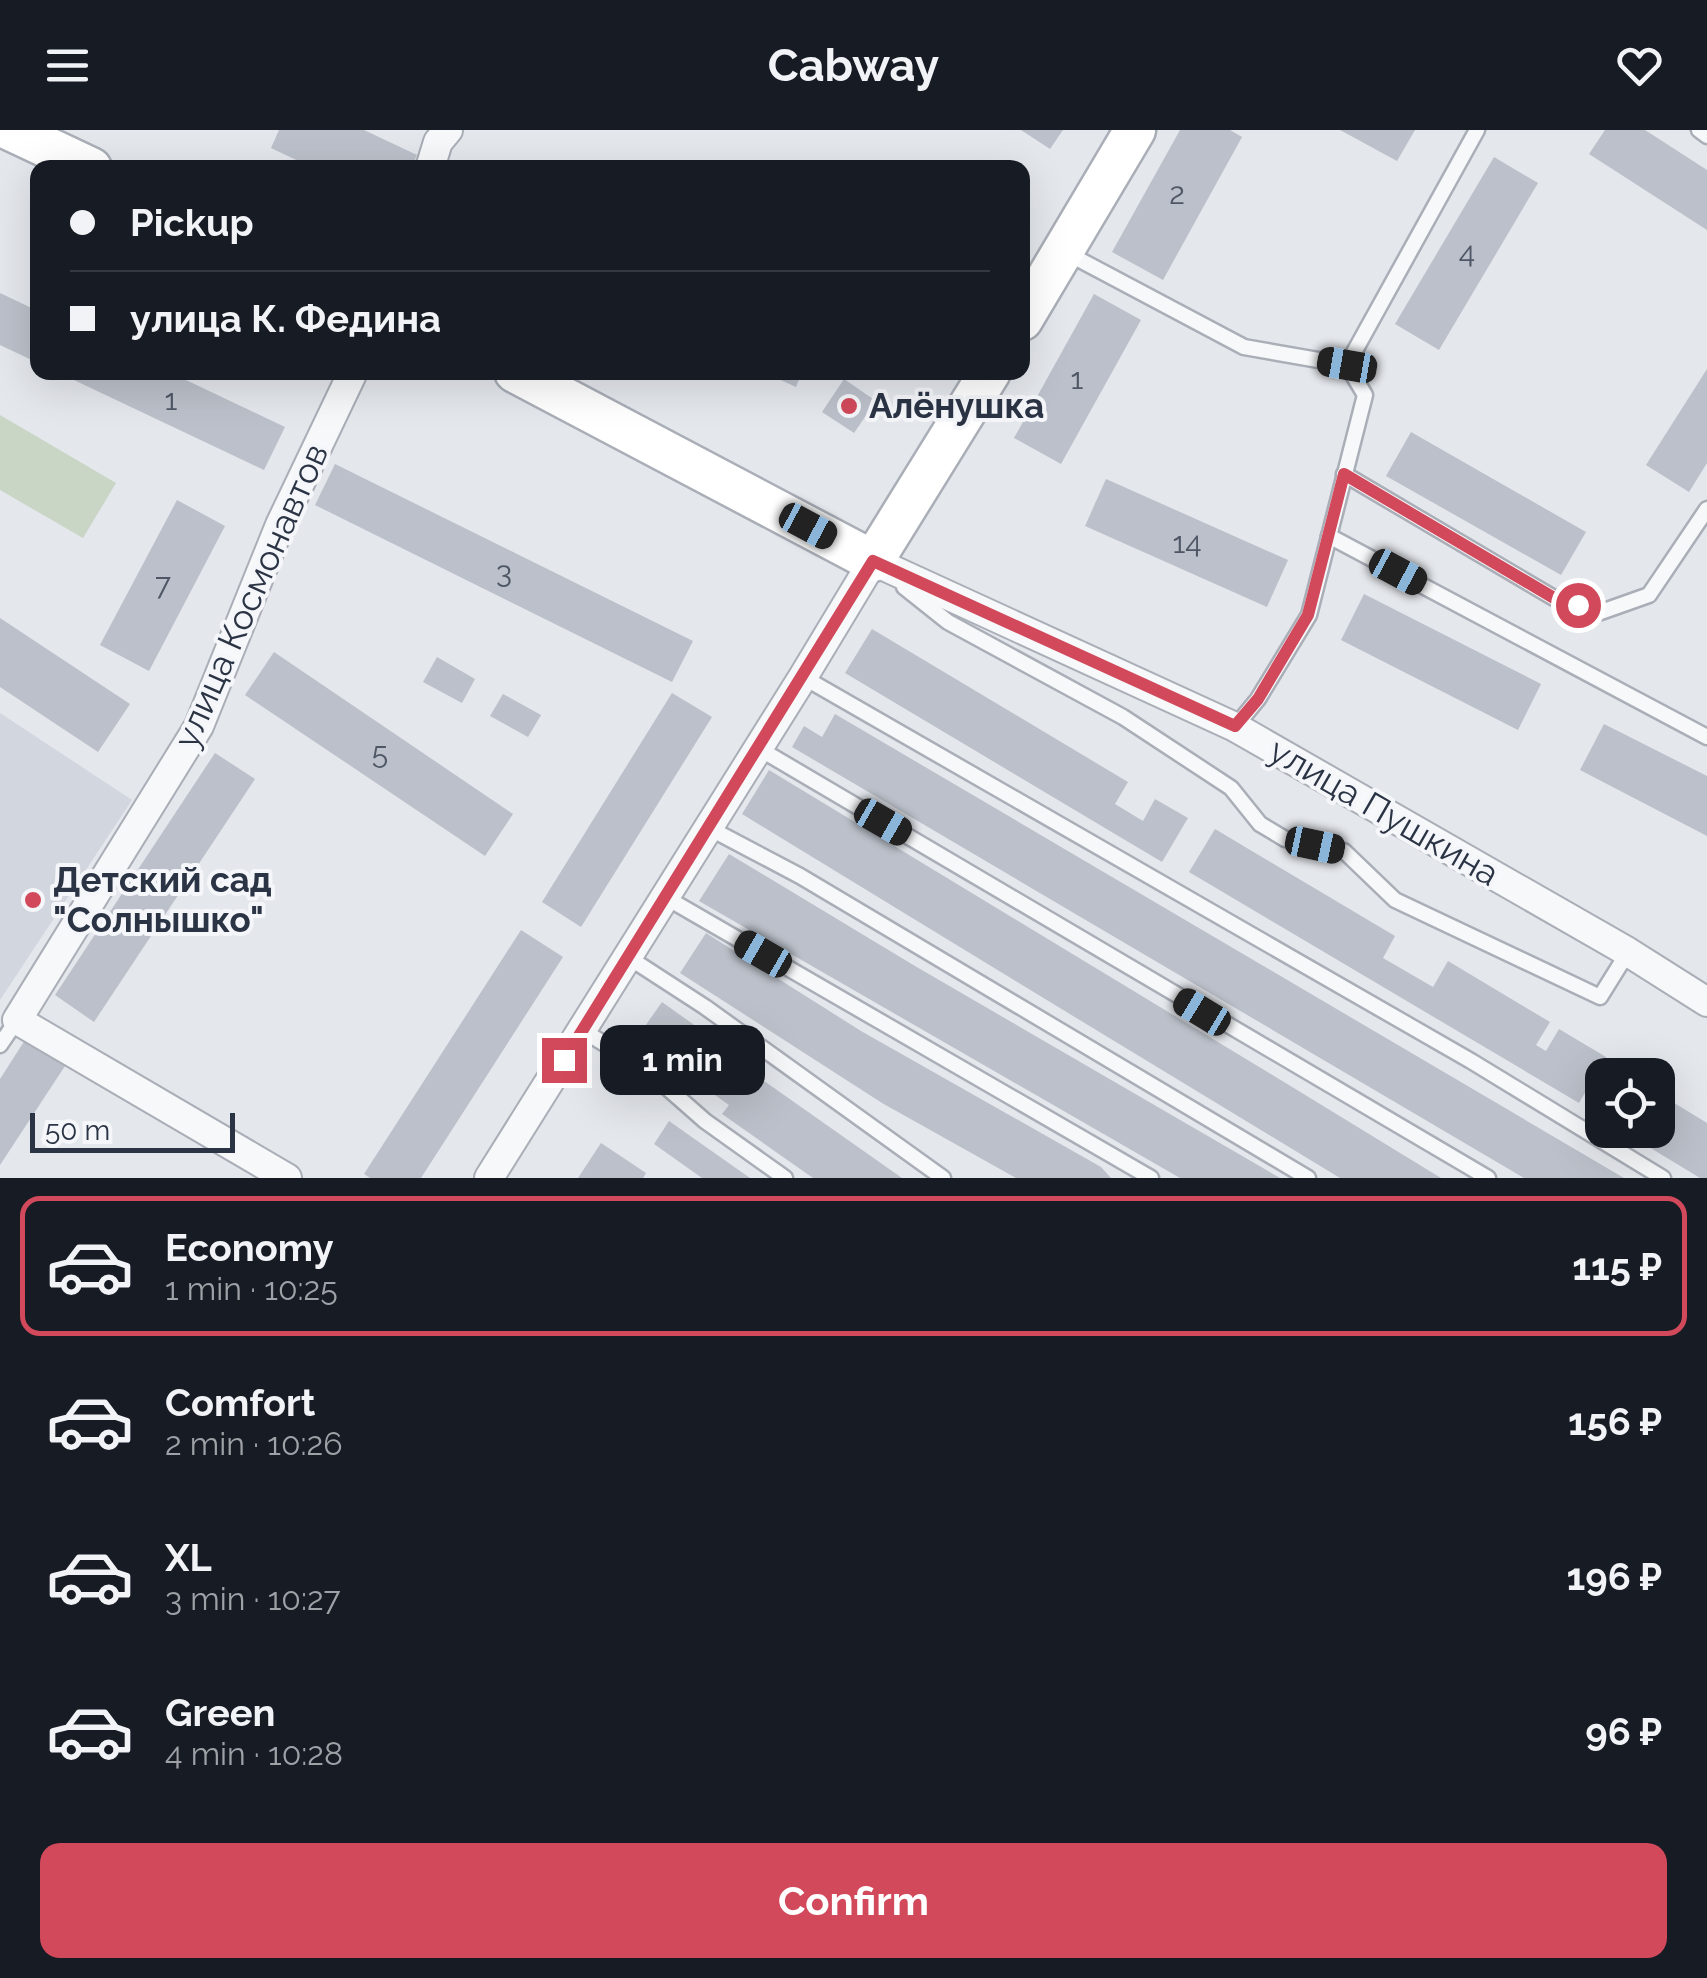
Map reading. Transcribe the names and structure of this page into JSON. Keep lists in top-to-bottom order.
{
  "streets": {
    "street": ["улица Космонавтов", "улица Пушкина"]
  },
  "places": ["Алёнушка", "Детский сад \"Солнышко\""],
  "house_numbers": [
    "2",
    "4",
    "1",
    "1",
    "14",
    "3",
    "7",
    "5"
  ],
  "scale_bar": "50 m",
  "page": {
    "header": "Cabway",
    "banner": ["Pickup", "улица К. Федина"],
    "bubble": "1 min",
    "scale": "50 m",
    "list": [
      {
        "name": "Economy",
        "note": "1 min · 10:25",
        "value": "115 ₽"
      },
      {
        "name": "Comfort",
        "note": "2 min · 10:26",
        "value": "156 ₽"
      },
      {
        "name": "XL",
        "note": "3 min · 10:27",
        "value": "196 ₽"
      },
      {
        "name": "Green",
        "note": "4 min · 10:28",
        "value": "96 ₽"
      }
    ],
    "buttons": "Confirm"
  }
}
